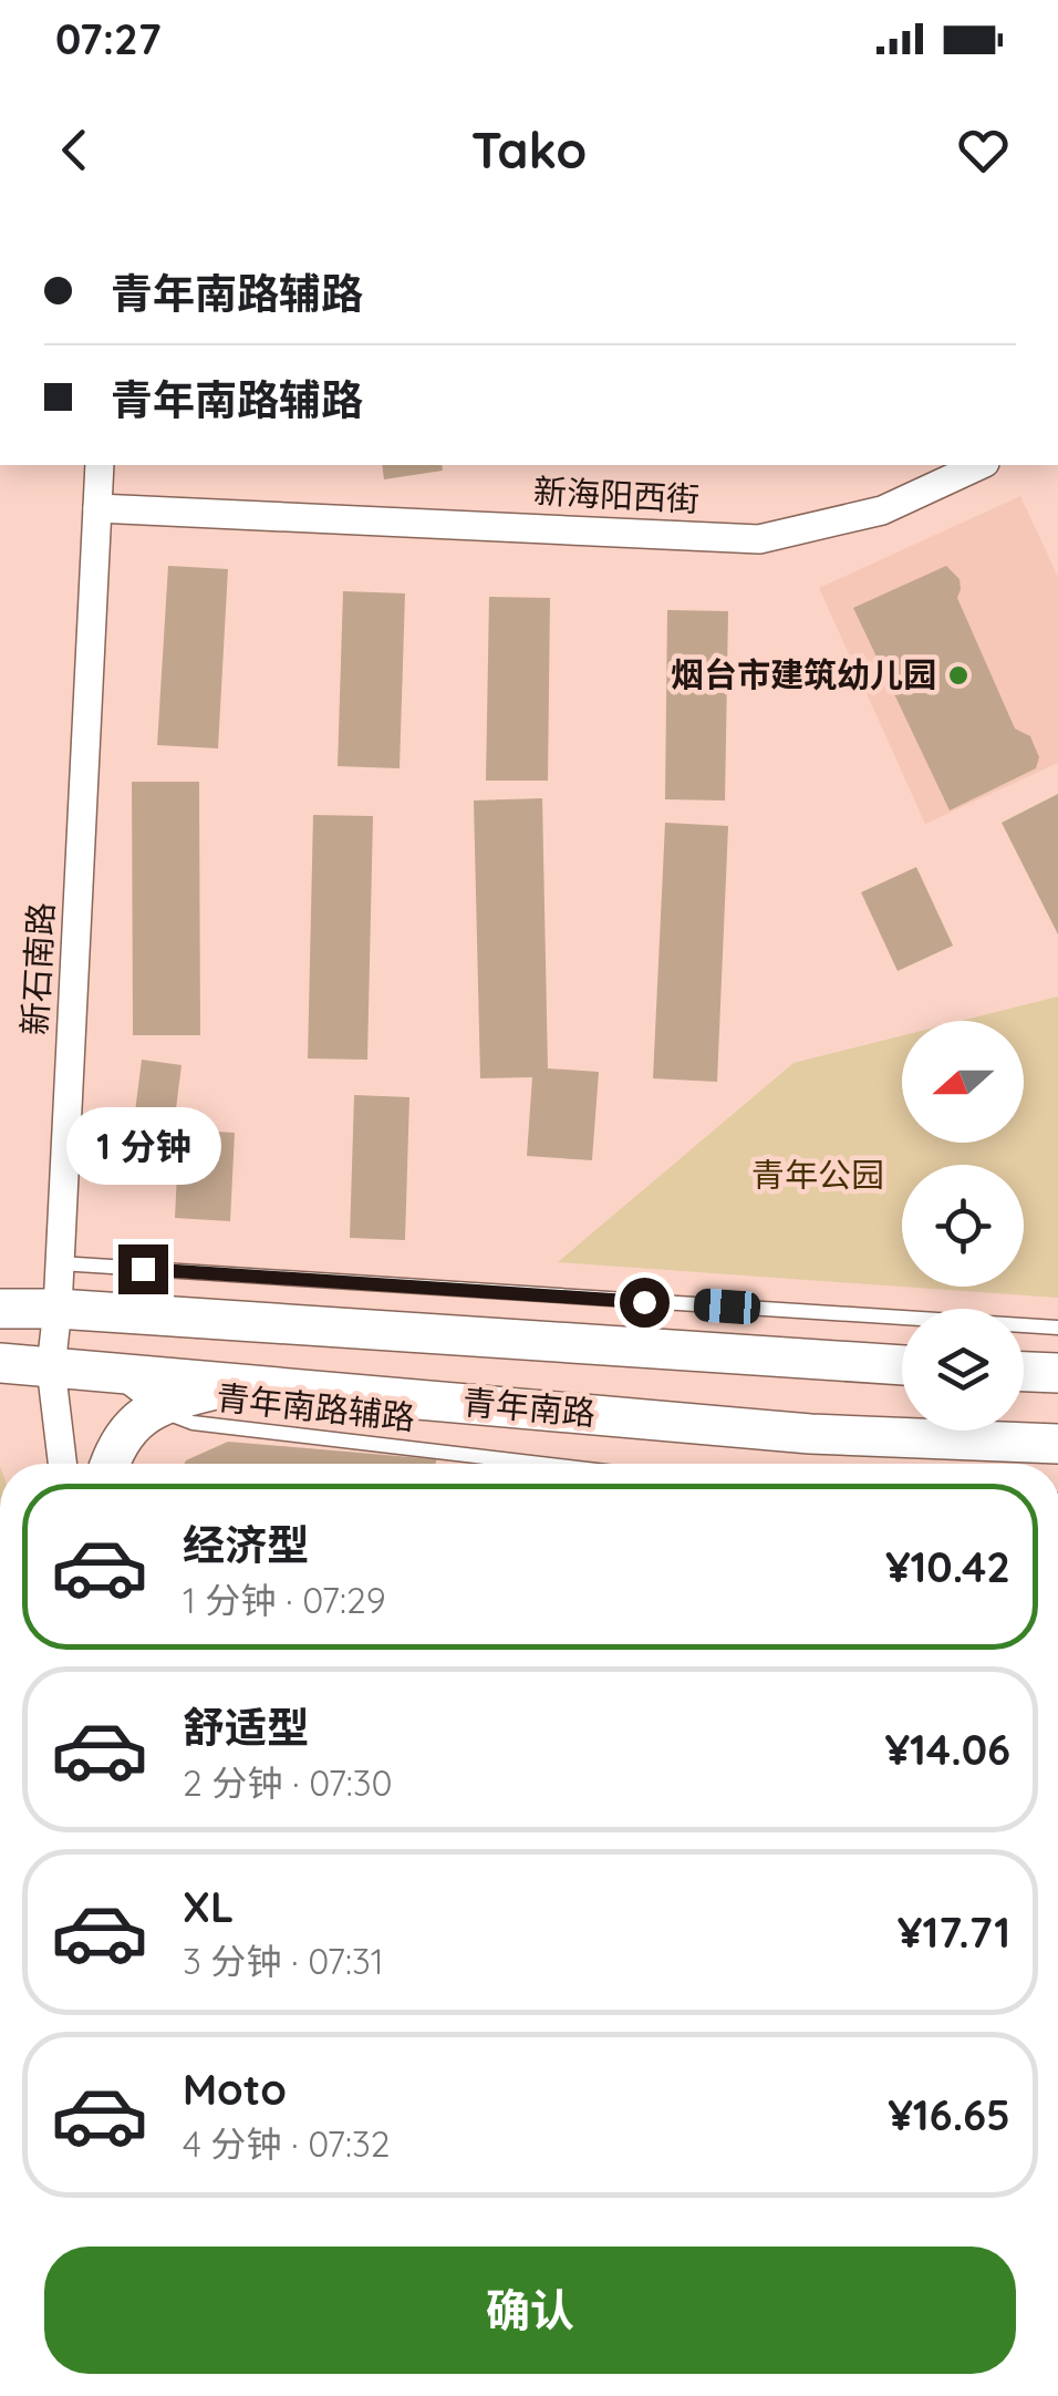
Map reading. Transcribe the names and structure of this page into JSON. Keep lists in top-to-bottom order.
{
  "streets": {
    "main road": ["青年南路"],
    "street": ["新海阳西街", "新石南路"],
    "lane": ["青年南路辅路"]
  },
  "crossings": [
    ["新海阳西街", "新石南路"],
    ["新石南路", "青年南路"],
    ["青年南路辅路", "青年南路"]
  ],
  "parks": ["青年公园"],
  "places": ["烟台市建筑幼儿园"],
  "north": "left",
  "page": {
    "status": "07:27",
    "header": "Tako",
    "banner": ["青年南路辅路", "青年南路辅路"],
    "bubble": "1 分钟",
    "list": [
      {
        "name": "经济型",
        "note": "1 分钟 · 07:29",
        "value": "¥10.42"
      },
      {
        "name": "舒适型",
        "note": "2 分钟 · 07:30",
        "value": "¥14.06"
      },
      {
        "name": "XL",
        "note": "3 分钟 · 07:31",
        "value": "¥17.71"
      },
      {
        "name": "Moto",
        "note": "4 分钟 · 07:32",
        "value": "¥16.65"
      }
    ],
    "buttons": "确认"
  }
}
